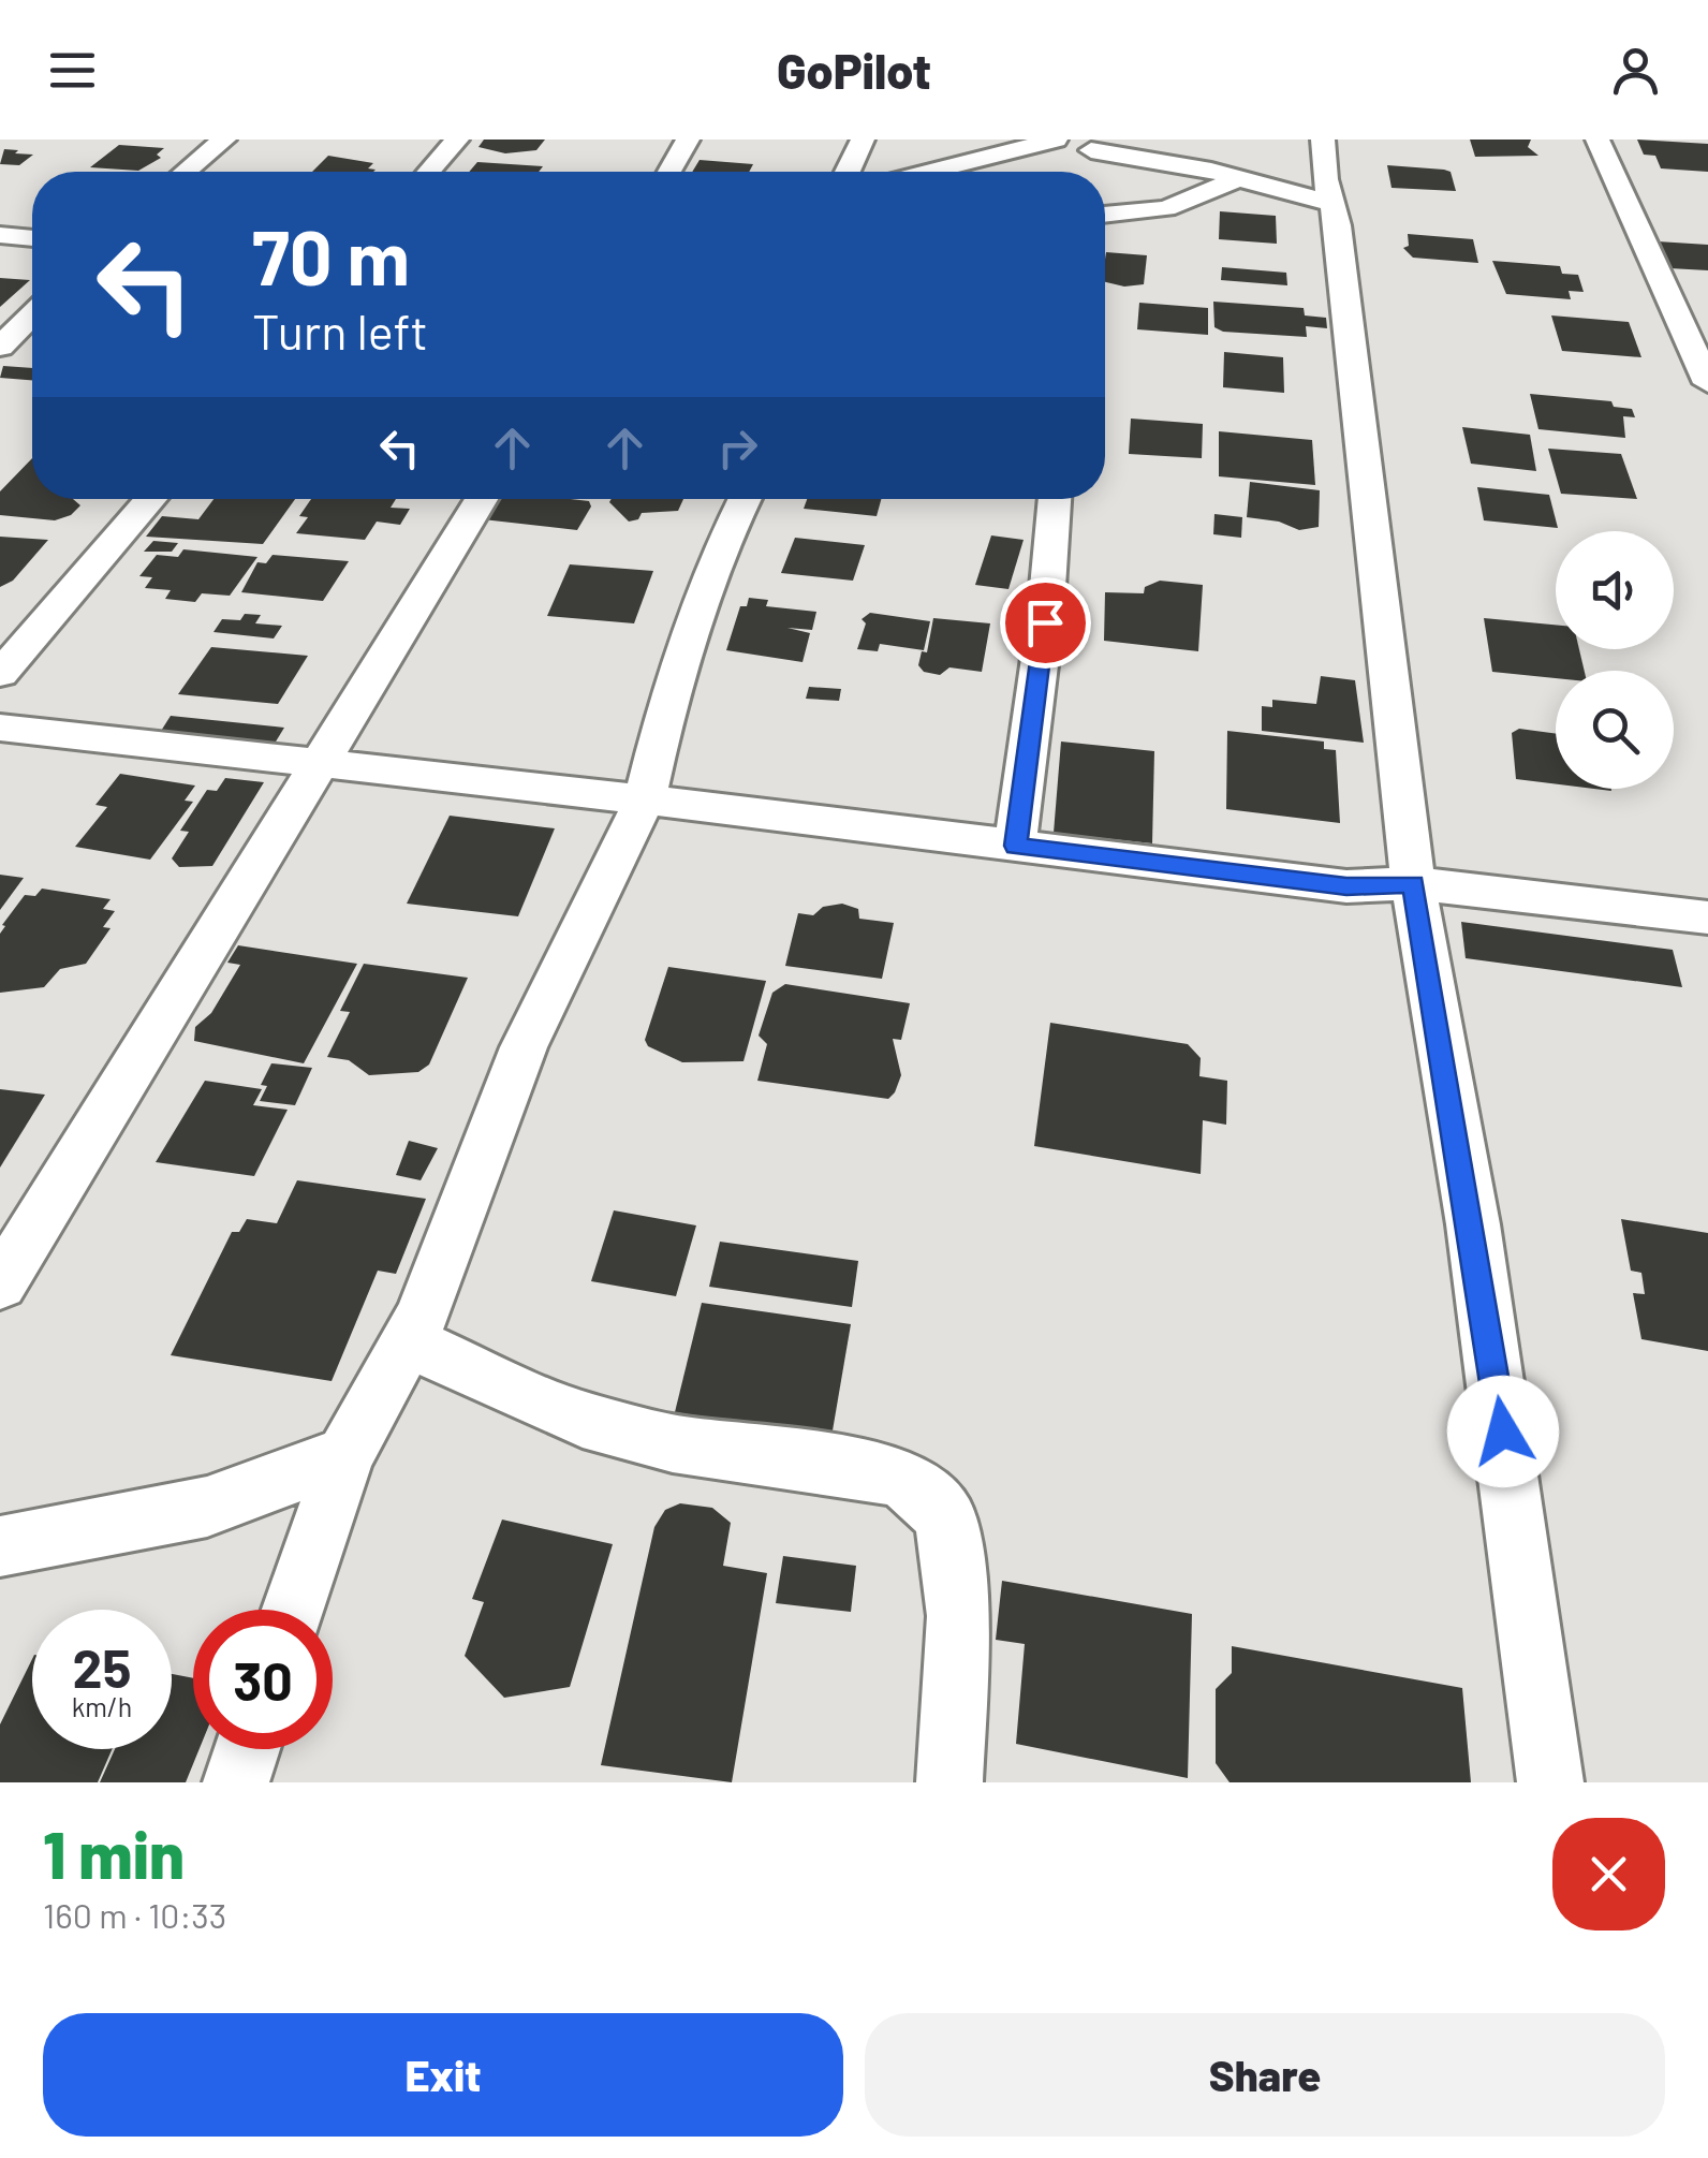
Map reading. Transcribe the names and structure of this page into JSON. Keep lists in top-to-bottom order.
{
  "page": {
    "header": "GoPilot",
    "turn": ["70 m", "Turn left"],
    "speed": "25 km/h",
    "limit": "30",
    "heading": ["1 min", "160 m · 10:33"],
    "buttons": ["Exit", "Share"]
  }
}
